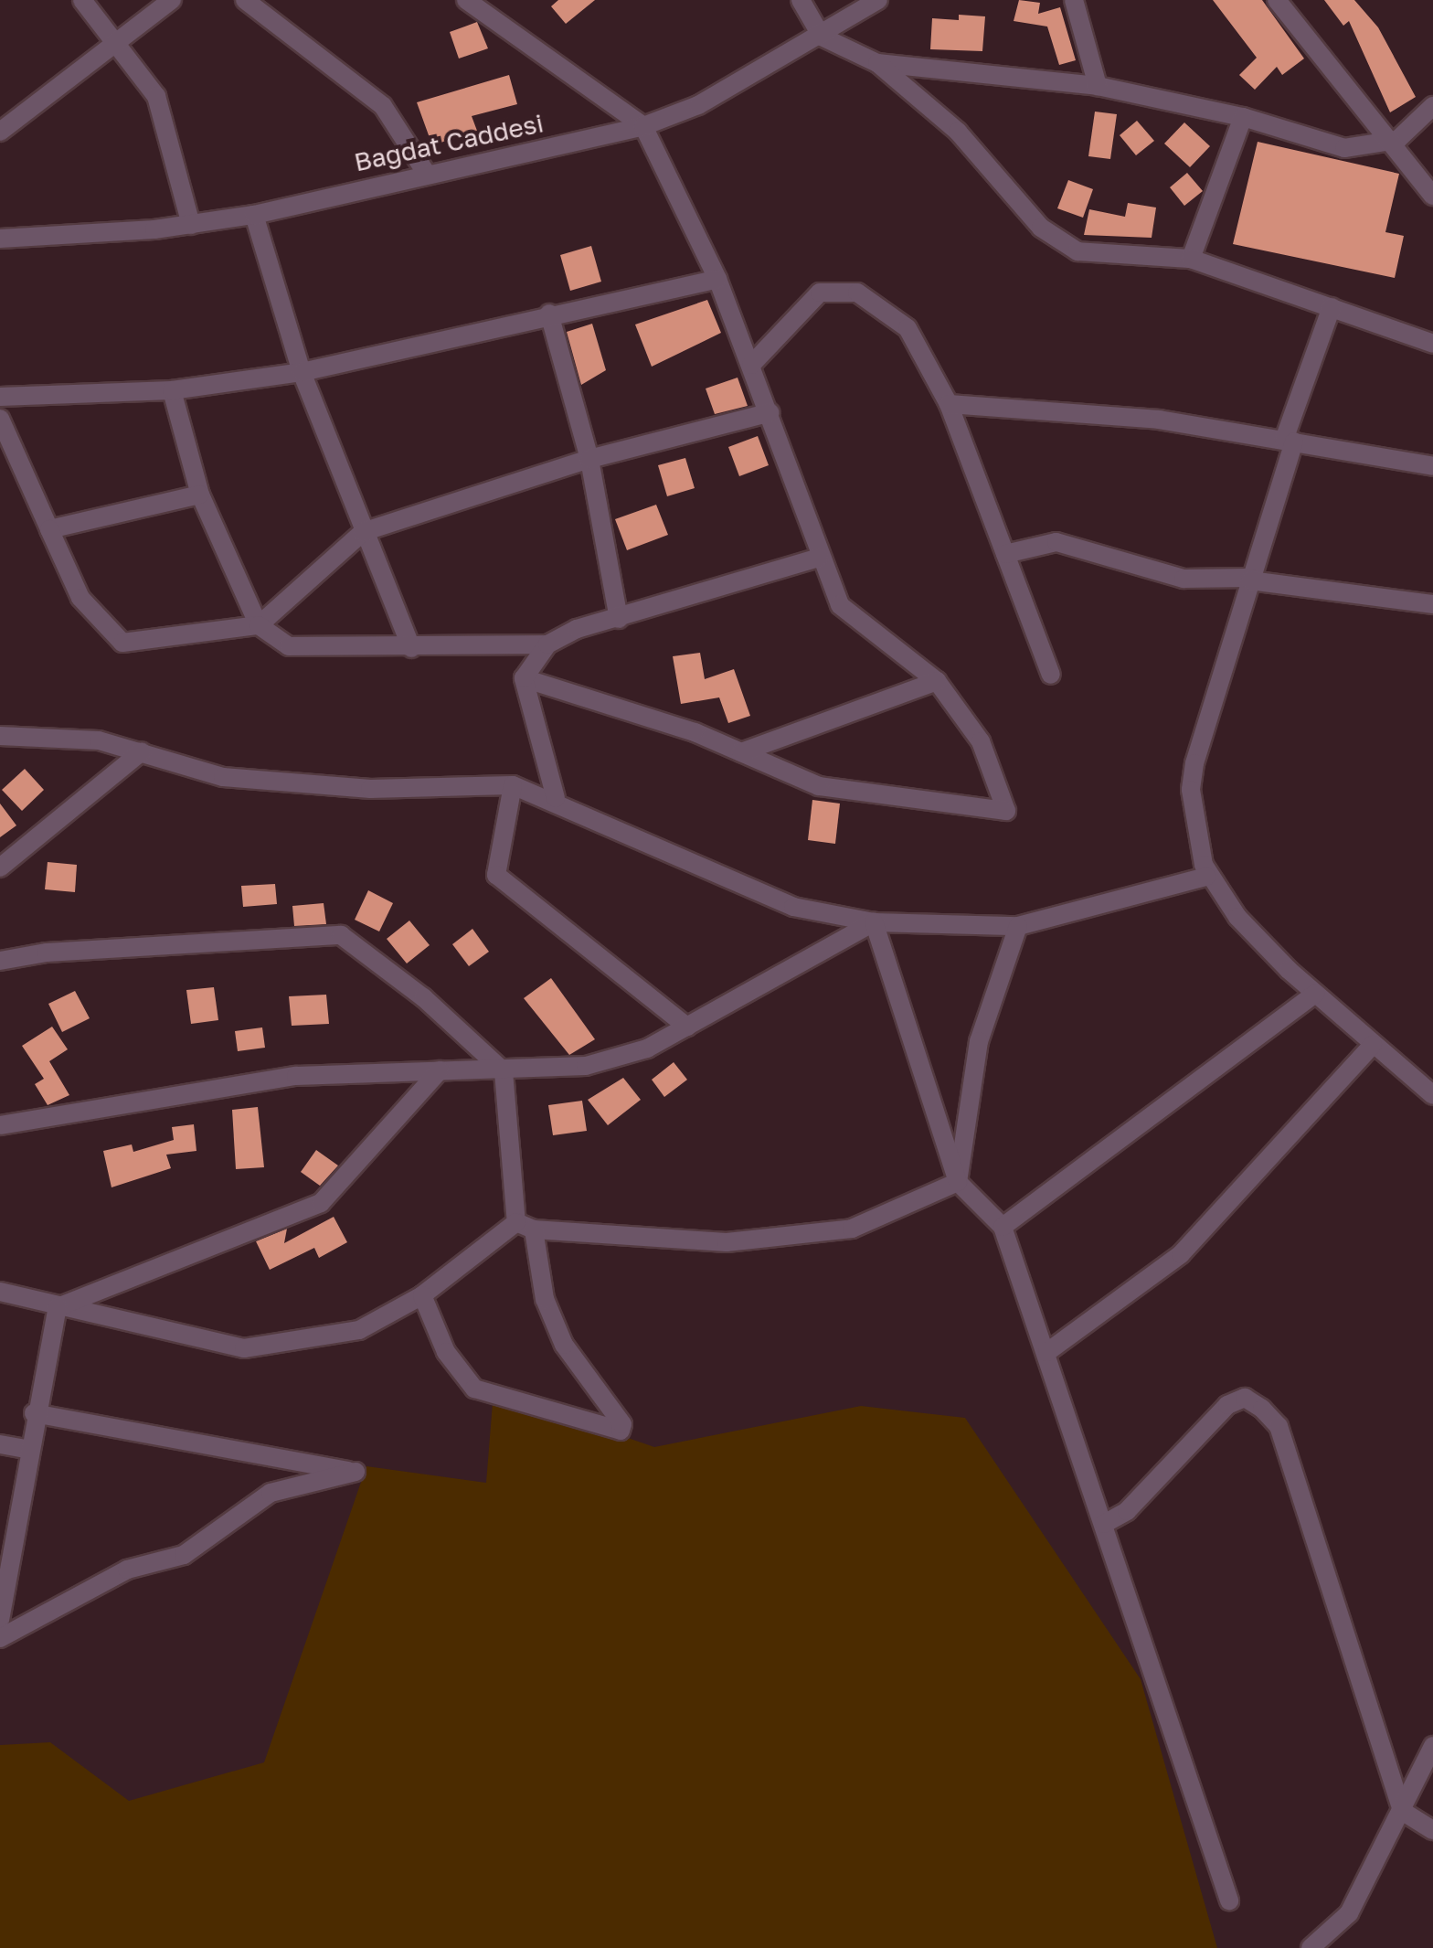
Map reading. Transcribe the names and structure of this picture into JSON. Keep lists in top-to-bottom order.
{
  "streets": {
    "street": ["Bağdat Caddesi"]
  }
}
